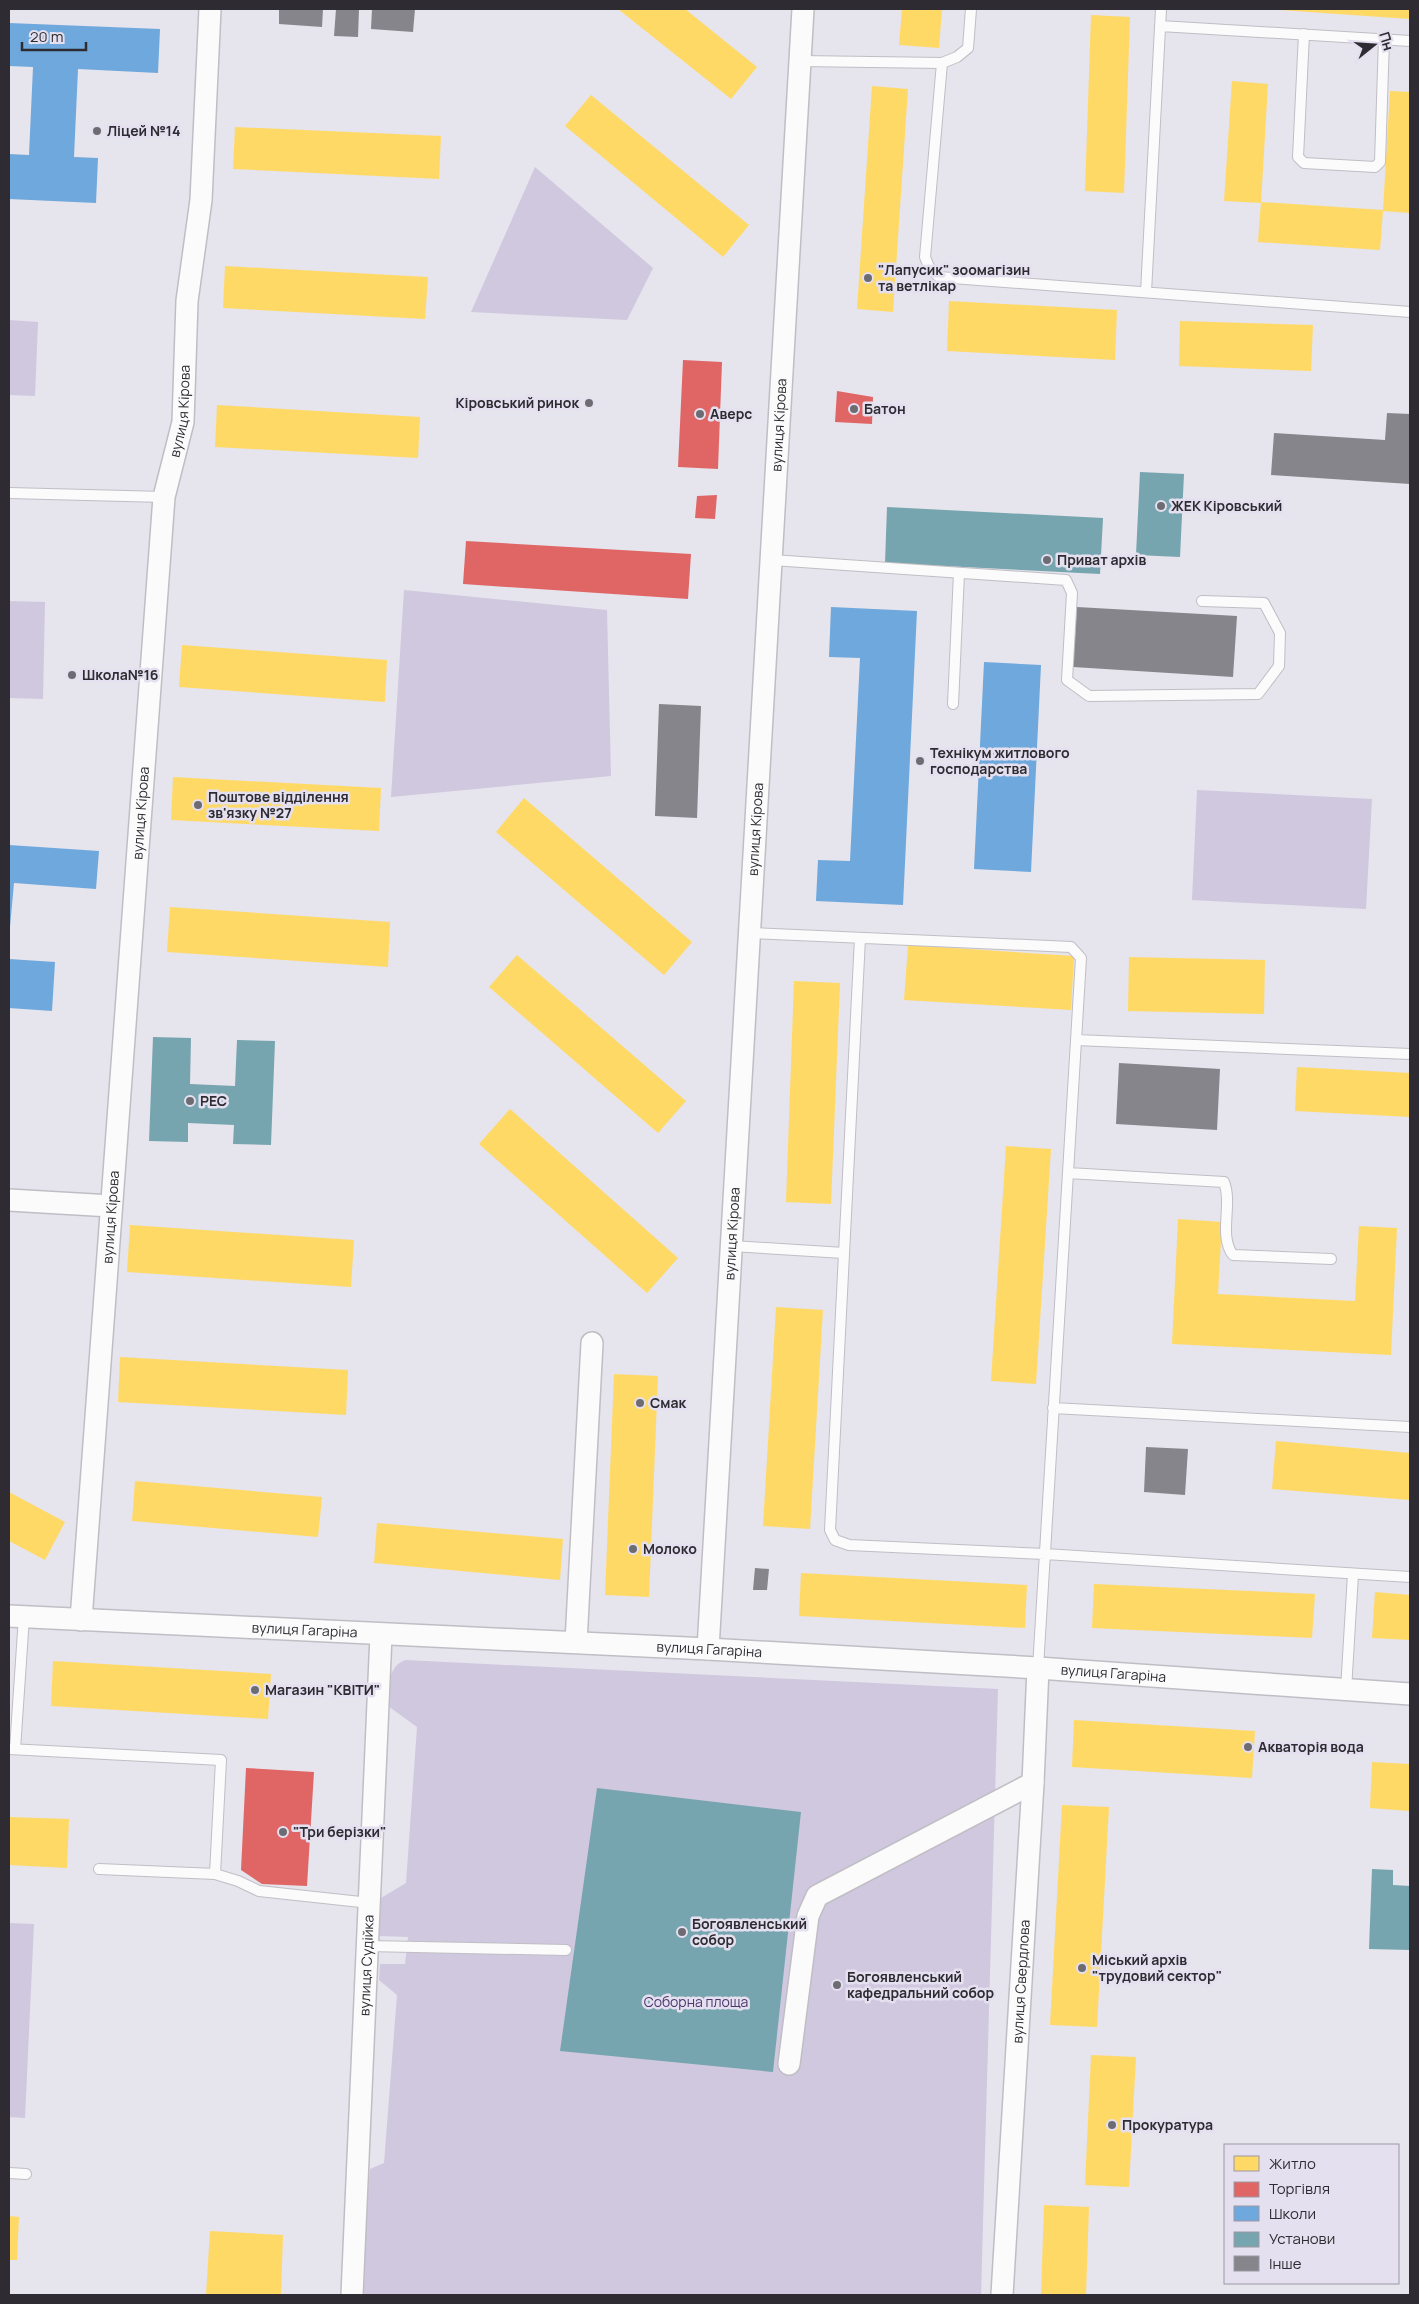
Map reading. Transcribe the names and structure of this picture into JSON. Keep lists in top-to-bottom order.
{
  "streets": {
    "street": [
      "вулиця Кірова",
      "вулиця Гагаріна",
      "вулиця Судійка",
      "вулиця Свердлова"
    ]
  },
  "crossings": [
    ["вулиця Кірова", "вулиця Гагаріна"],
    ["вулиця Гагаріна", "вулиця Судійка"],
    ["вулиця Гагаріна", "вулиця Свердлова"]
  ],
  "parks": ["Соборна площа"],
  "places": [
    "Ліцей №14",
    "\"Лапусик\" зоомагізин та ветлікар",
    "Кіровський ринок",
    "Батон",
    "Аверс",
    "ЖЕК Кіровський",
    "Приват архів",
    "Школа№16",
    "Технікум житлового господарства",
    "Поштове відділення зв'язку №27",
    "РЕС",
    "Смак",
    "Молоко",
    "Магазин \"КВІТИ\"",
    "Акваторія вода",
    "\"Три берізки\"",
    "Богоявленський собор",
    "Міський архів \"трудовий сектор\"",
    "Богоявленський кафедральний собор",
    "Прокуратура"
  ],
  "legend": [
    "Житло",
    "Торгівля",
    "Школи",
    "Установи",
    "Інше"
  ],
  "scale_bar": "20 m",
  "north": "right"
}
